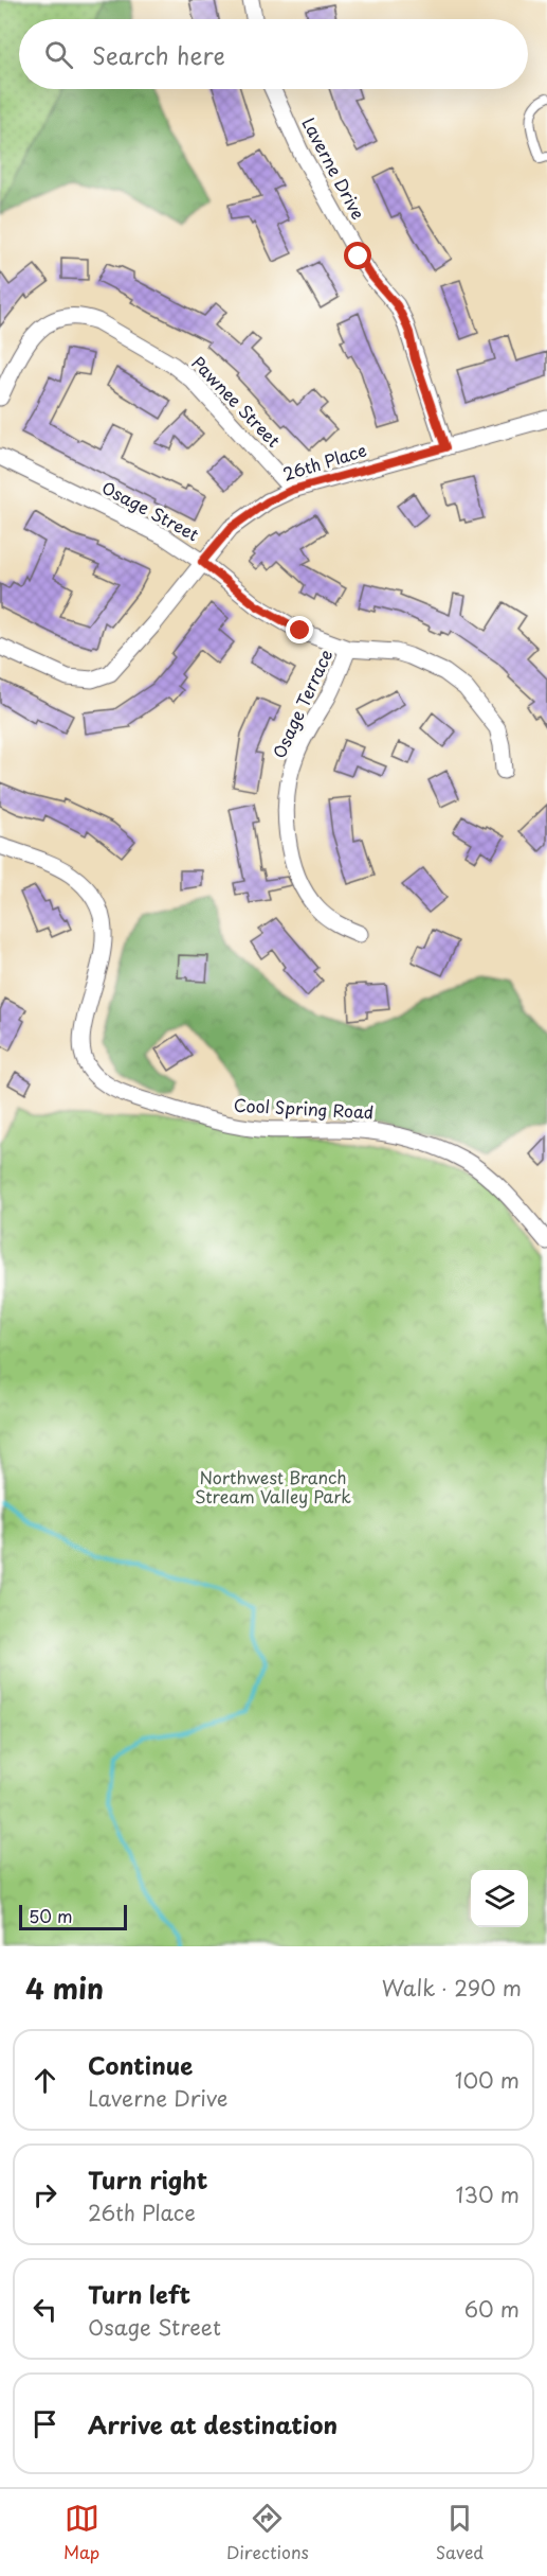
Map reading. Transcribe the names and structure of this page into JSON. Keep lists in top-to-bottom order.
{
  "streets": {
    "street": [
      "Laverne Drive",
      "Pawnee Street",
      "26th Place",
      "Osage Street",
      "Osage Terrace",
      "Cool Spring Road"
    ]
  },
  "crossings": [
    ["Laverne Drive", "26th Place"],
    ["Pawnee Street", "26th Place"],
    ["26th Place", "Osage Street"],
    ["Osage Street", "Osage Terrace"]
  ],
  "parks": ["Northwest Branch Stream Valley Park"],
  "scale_bar": "50 m",
  "page": {
    "search": "Search here",
    "scale": "50 m",
    "heading": ["4 min", "Walk · 290 m"],
    "list": [
      ["Continue", "Laverne Drive", "100 m"],
      ["Turn right", "26th Place", "130 m"],
      ["Turn left", "Osage Street", "60 m"],
      "Arrive at destination"
    ],
    "nav": ["Map", "Directions", "Saved"]
  }
}
